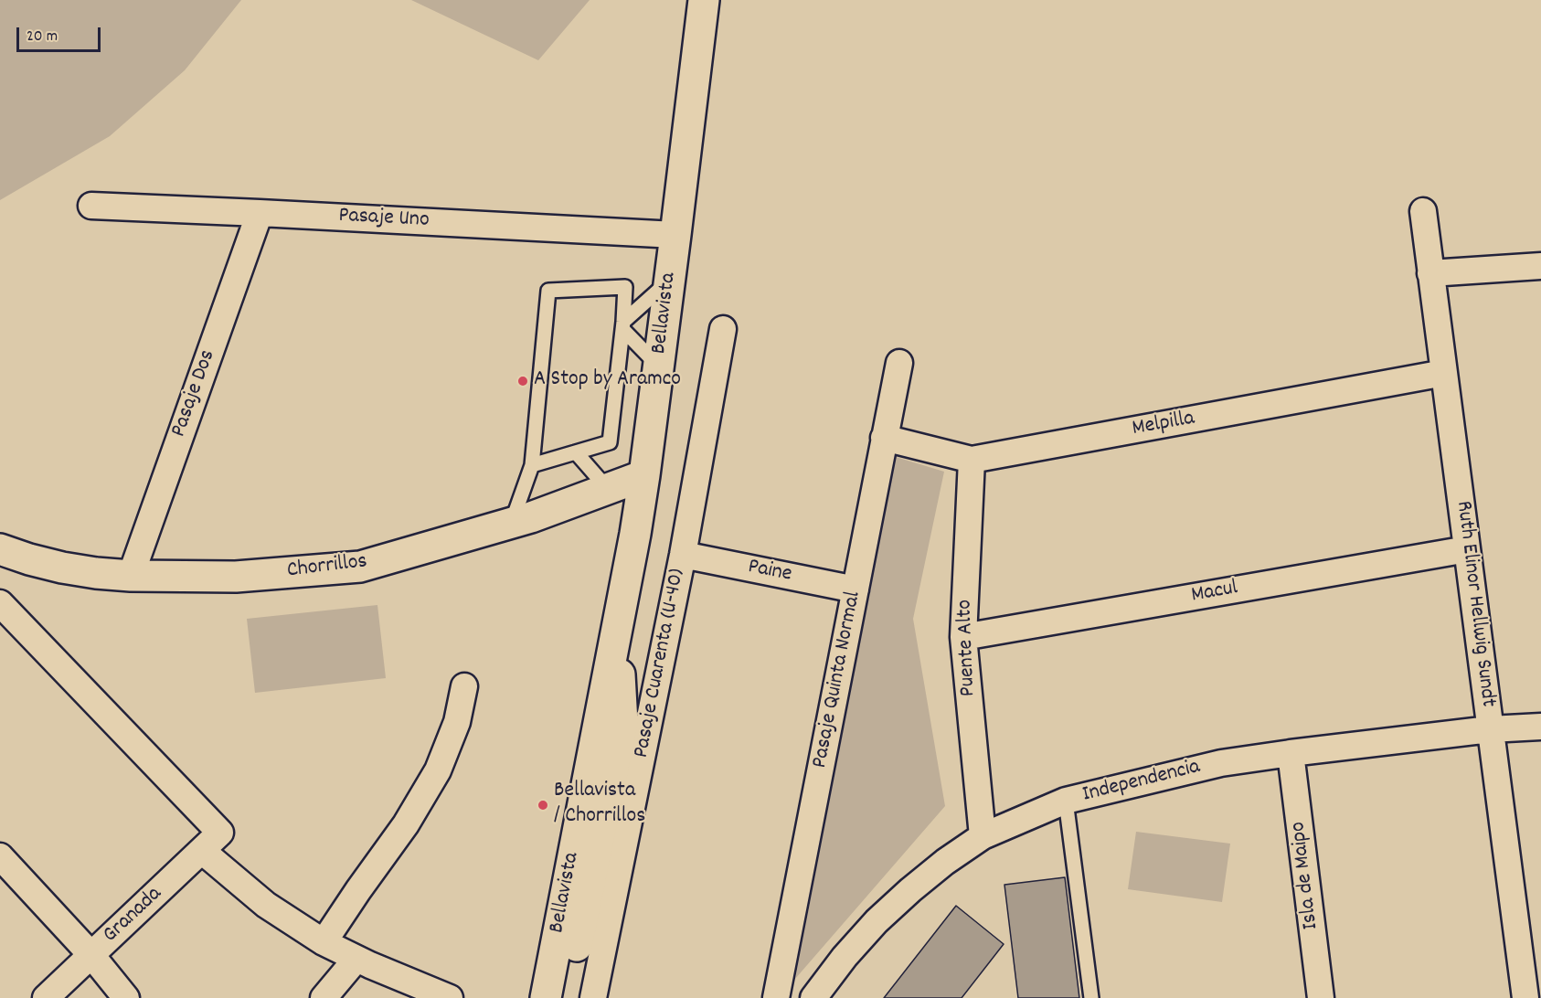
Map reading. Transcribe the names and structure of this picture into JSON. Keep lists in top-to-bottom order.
{
  "streets": {
    "main road": ["Bellavista", "Chorrillos"],
    "street": [
      "Pasaje Uno",
      "Pasaje Dos",
      "Melpilla",
      "Paine",
      "Macul",
      "Ruth Elinor Hellwig Sundt",
      "Puente Alto",
      "Pasaje Cuarenta (U-40)",
      "Pasaje Quinta Normal",
      "Independencia",
      "Isla de Maipo",
      "Granada"
    ]
  },
  "crossings": [
    ["Pasaje Uno", "Bellavista"],
    ["Pasaje Uno", "Pasaje Dos"],
    ["Bellavista", "Chorrillos"],
    ["Pasaje Dos", "Chorrillos"],
    ["Melpilla", "Ruth Elinor Hellwig Sundt"],
    ["Melpilla", "Puente Alto"],
    ["Melpilla", "Pasaje Quinta Normal"],
    ["Paine", "Pasaje Cuarenta (U-40)"],
    ["Paine", "Pasaje Quinta Normal"],
    ["Macul", "Ruth Elinor Hellwig Sundt"],
    ["Macul", "Puente Alto"],
    ["Ruth Elinor Hellwig Sundt", "Independencia"],
    ["Puente Alto", "Independencia"],
    ["Independencia", "Isla de Maipo"]
  ],
  "places": ["A Stop by Aramco", "Bellavista / Chorrillos"],
  "scale_bar": "20 m"
}
